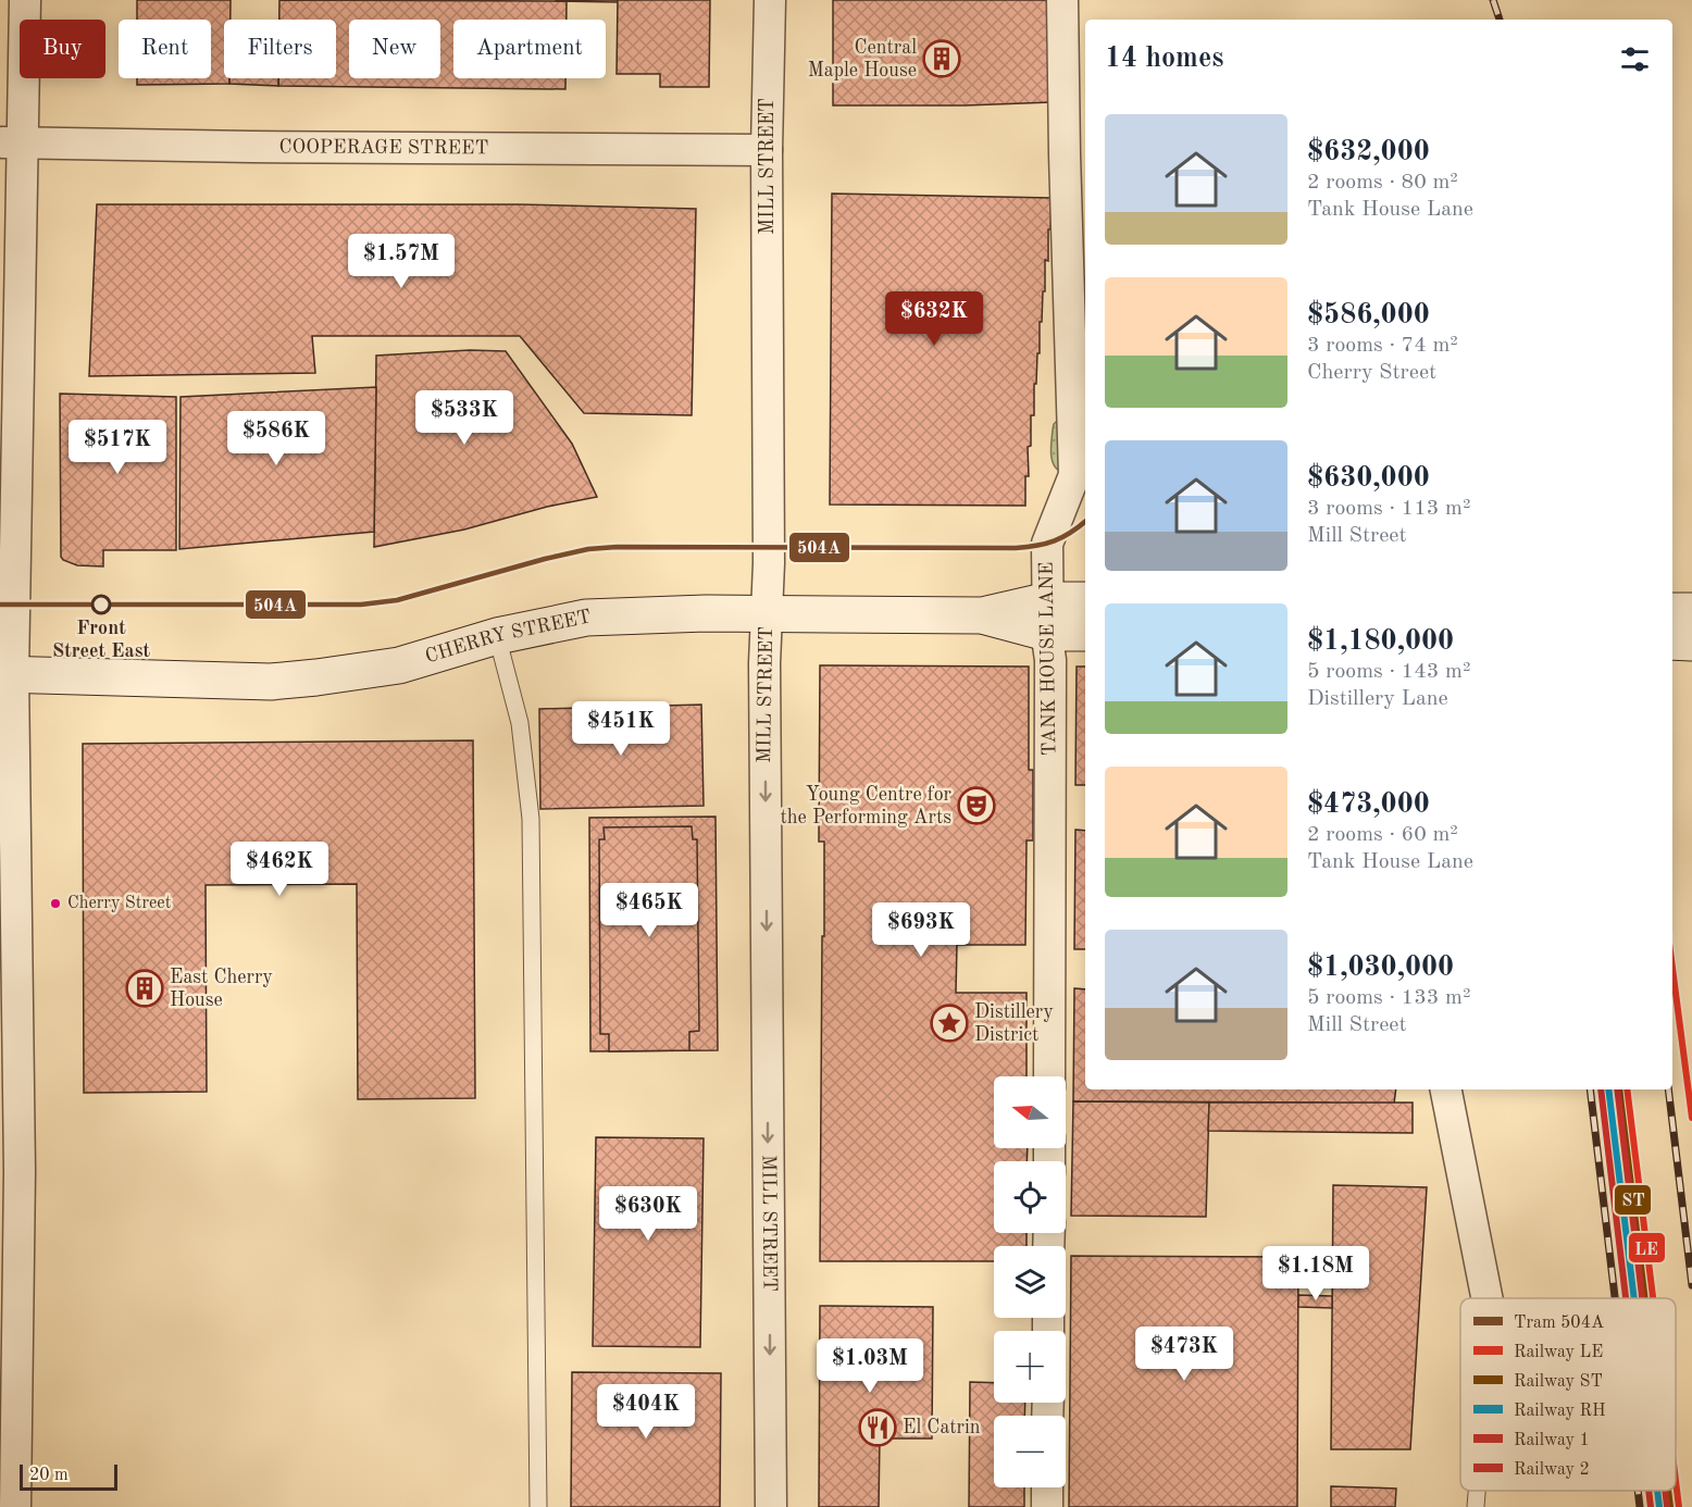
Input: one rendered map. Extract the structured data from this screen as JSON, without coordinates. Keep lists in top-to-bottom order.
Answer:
{
  "streets": {
    "street": [
      "COOPERAGE STREET",
      "MILL STREET",
      "CHERRY STREET",
      "TANK HOUSE LANE"
    ]
  },
  "crossings": [
    ["COOPERAGE STREET", "MILL STREET"],
    ["MILL STREET", "CHERRY STREET"],
    ["CHERRY STREET", "TANK HOUSE LANE"]
  ],
  "one_way": ["MILL STREET"],
  "places": {
    "building": ["Central Maple House", "East Cherry House"],
    "other": ["Front Street East", "Cherry Street"],
    "theatre": ["Young Centre for the Performing Arts"],
    "place": ["Distillery District"],
    "restaurant": ["El Catrin"]
  },
  "lines": [
    "tram line 504A",
    "rail line LE",
    "rail line ST",
    "rail line RH",
    "rail line 1",
    "rail line 2"
  ],
  "legend": [
    "Tram 504A",
    "Railway LE",
    "Railway ST",
    "Railway RH",
    "Railway 1",
    "Railway 2"
  ],
  "scale_bar": "20 m",
  "north": "left",
  "page": {
    "chip": [
      "Buy",
      "Rent",
      "Filters",
      "New",
      "Apartment"
    ],
    "heading": "14 homes",
    "list": [
      {
        "name": "$632,000",
        "note": "2 rooms · 80 m² · Tank House Lane"
      },
      {
        "name": "$586,000",
        "note": "3 rooms · 74 m² · Cherry Street"
      },
      {
        "name": "$630,000",
        "note": "3 rooms · 113 m² · Mill Street"
      },
      {
        "name": "$1,180,000",
        "note": "5 rooms · 143 m² · Distillery Lane"
      },
      {
        "name": "$473,000",
        "note": "2 rooms · 60 m² · Tank House Lane"
      },
      {
        "name": "$1,030,000",
        "note": "5 rooms · 133 m² · Mill Street"
      }
    ],
    "price": [
      "$1.57M",
      "$632K",
      "$533K",
      "$586K",
      "$517K",
      "$451K",
      "$462K",
      "$465K",
      "$693K",
      "$630K",
      "$1.18M",
      "$473K",
      "$1.03M",
      "$404K"
    ],
    "map_buttons": ["+", "−"],
    "scale": "20 m"
  }
}
